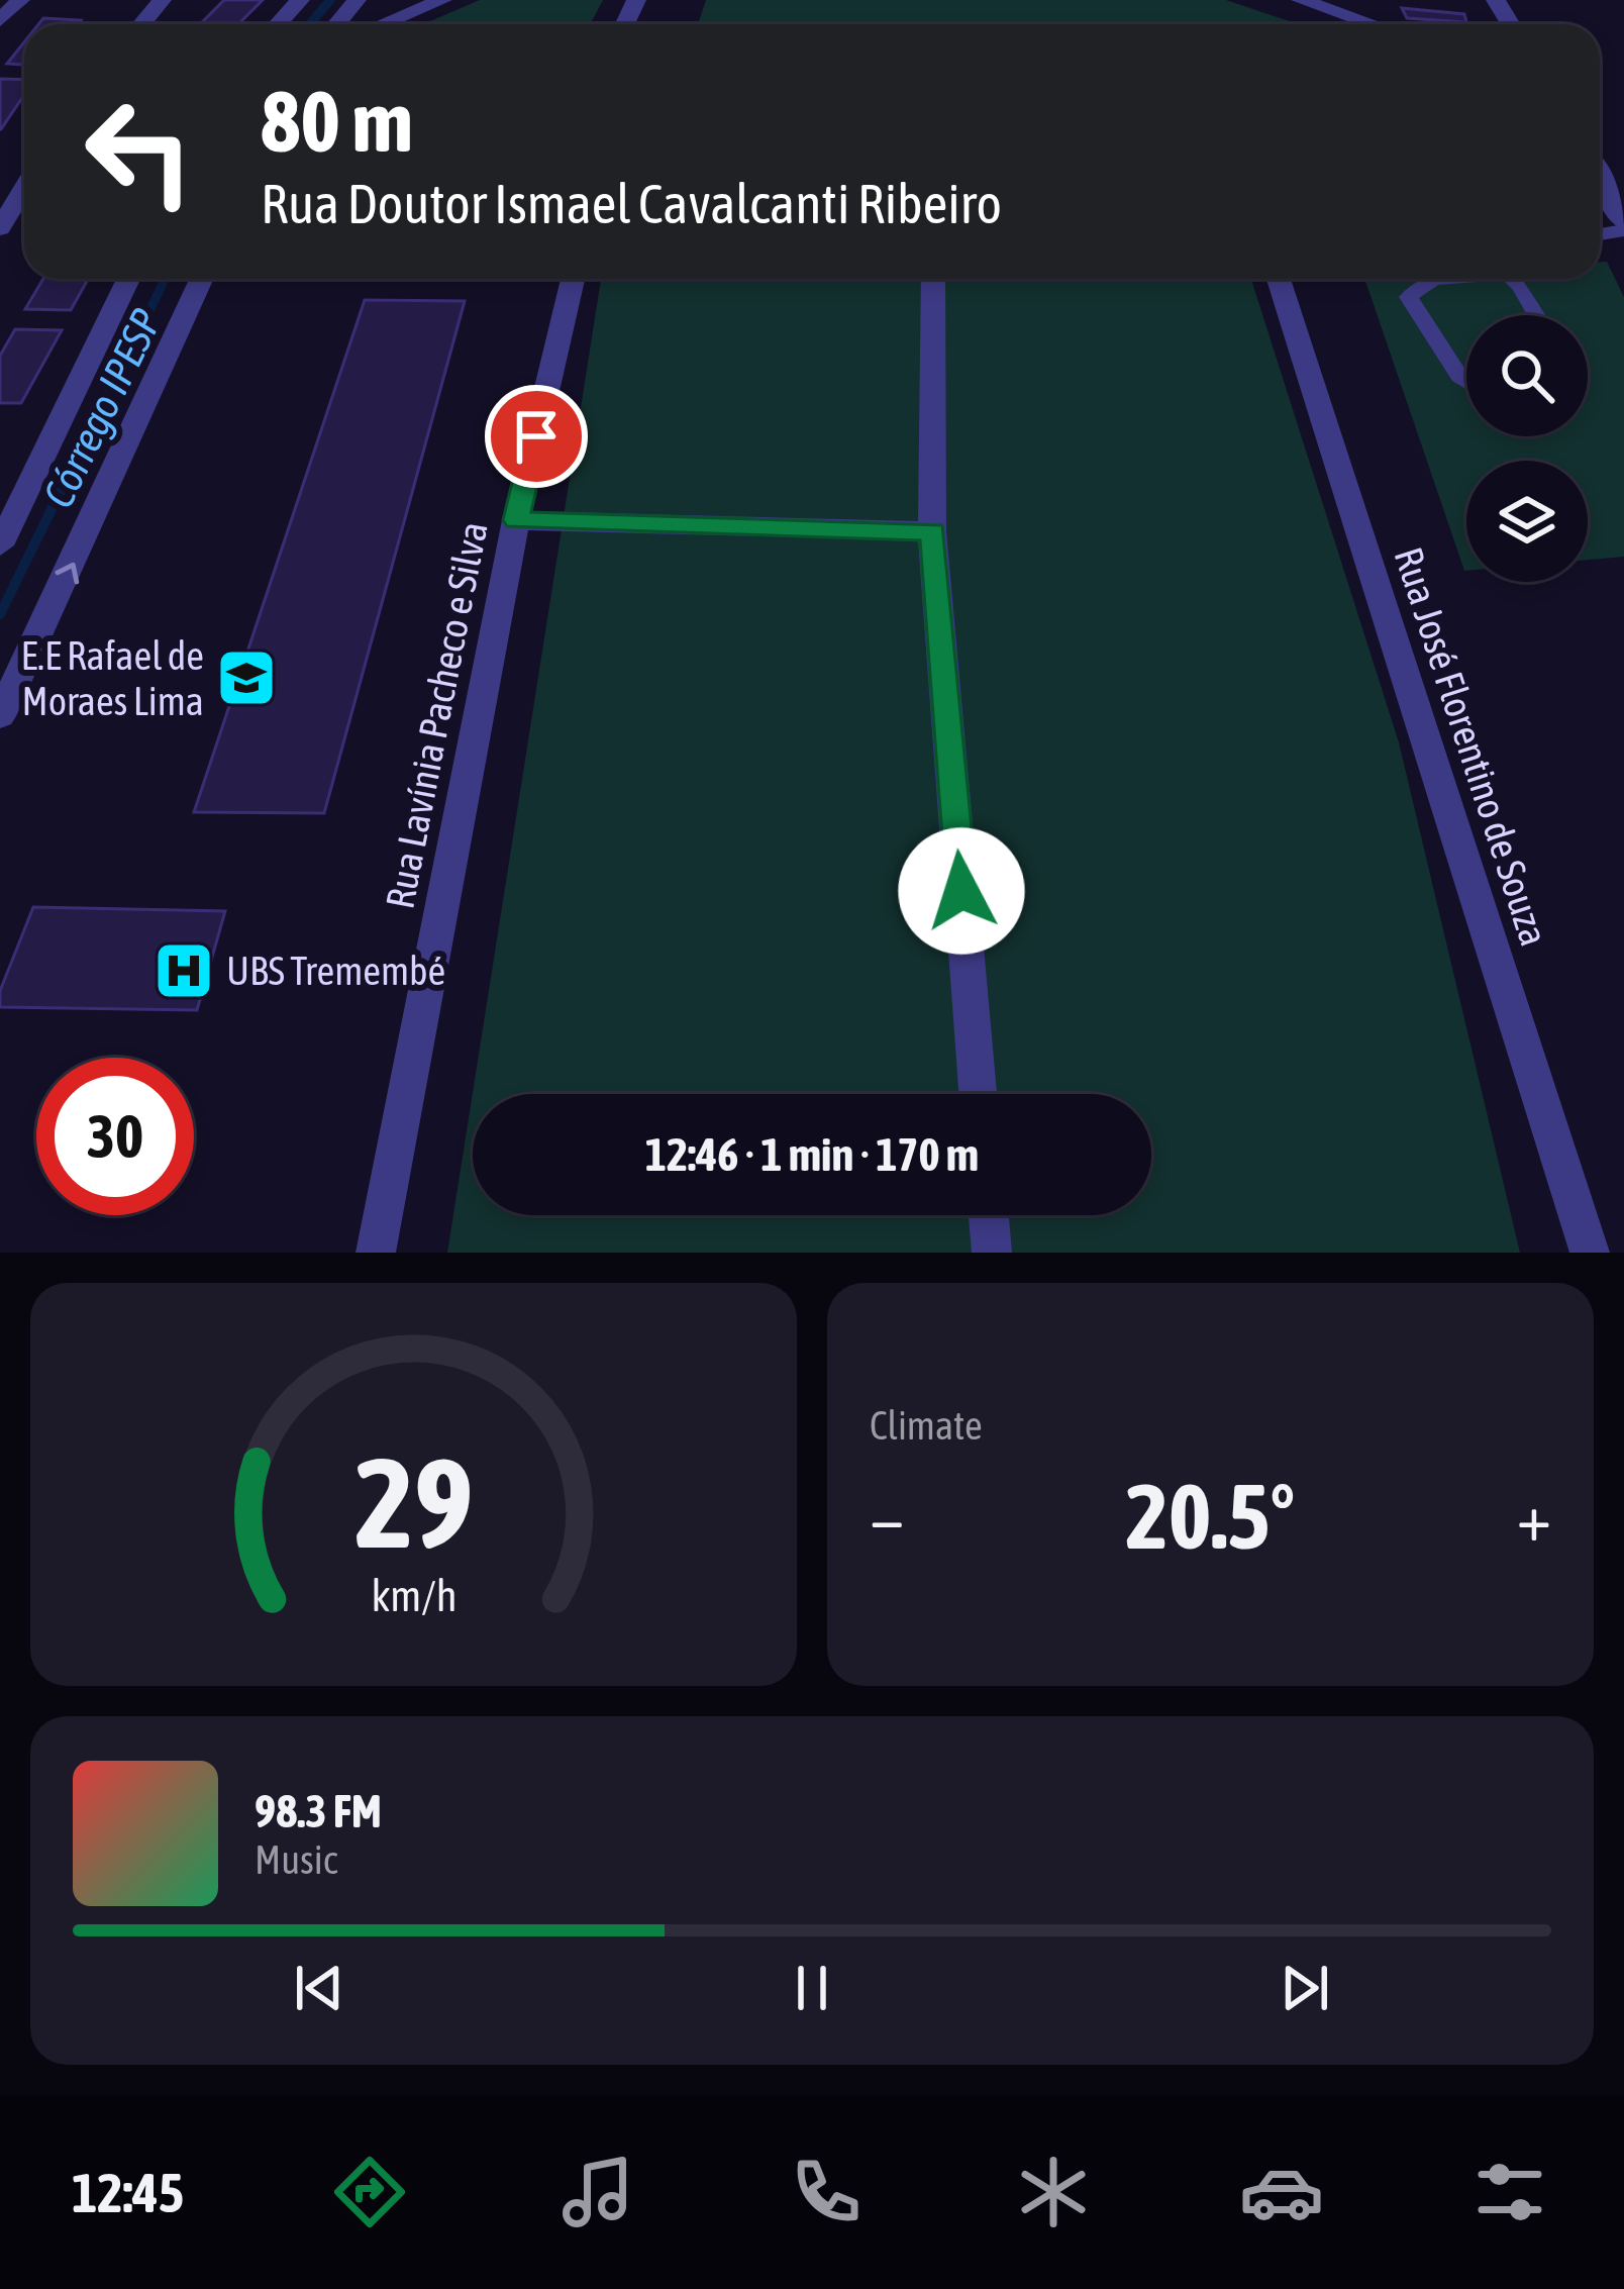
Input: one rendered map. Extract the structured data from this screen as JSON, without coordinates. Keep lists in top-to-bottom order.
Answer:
{
  "streets": {
    "street": ["Rua Lavínia Pacheco e Silva", "Rua José Florentino de Souza"]
  },
  "water": ["Córrego IPESP"],
  "places": {
    "school or university": ["E.E Rafael de Moraes Lima"],
    "hospital": ["UBS Tremembé"]
  },
  "page": {
    "turn": ["80 m", "Rua Doutor Ismael Cavalcanti Ribeiro"],
    "limit": "30",
    "trip": "12:46 · 1 min · 170 m",
    "tile": "Climate",
    "heat": ["−", "20.5°", "+"],
    "song": ["98.3 FM", "Music"],
    "tabs": "12:45",
    "gauge": ["29", "km/h"]
  }
}
